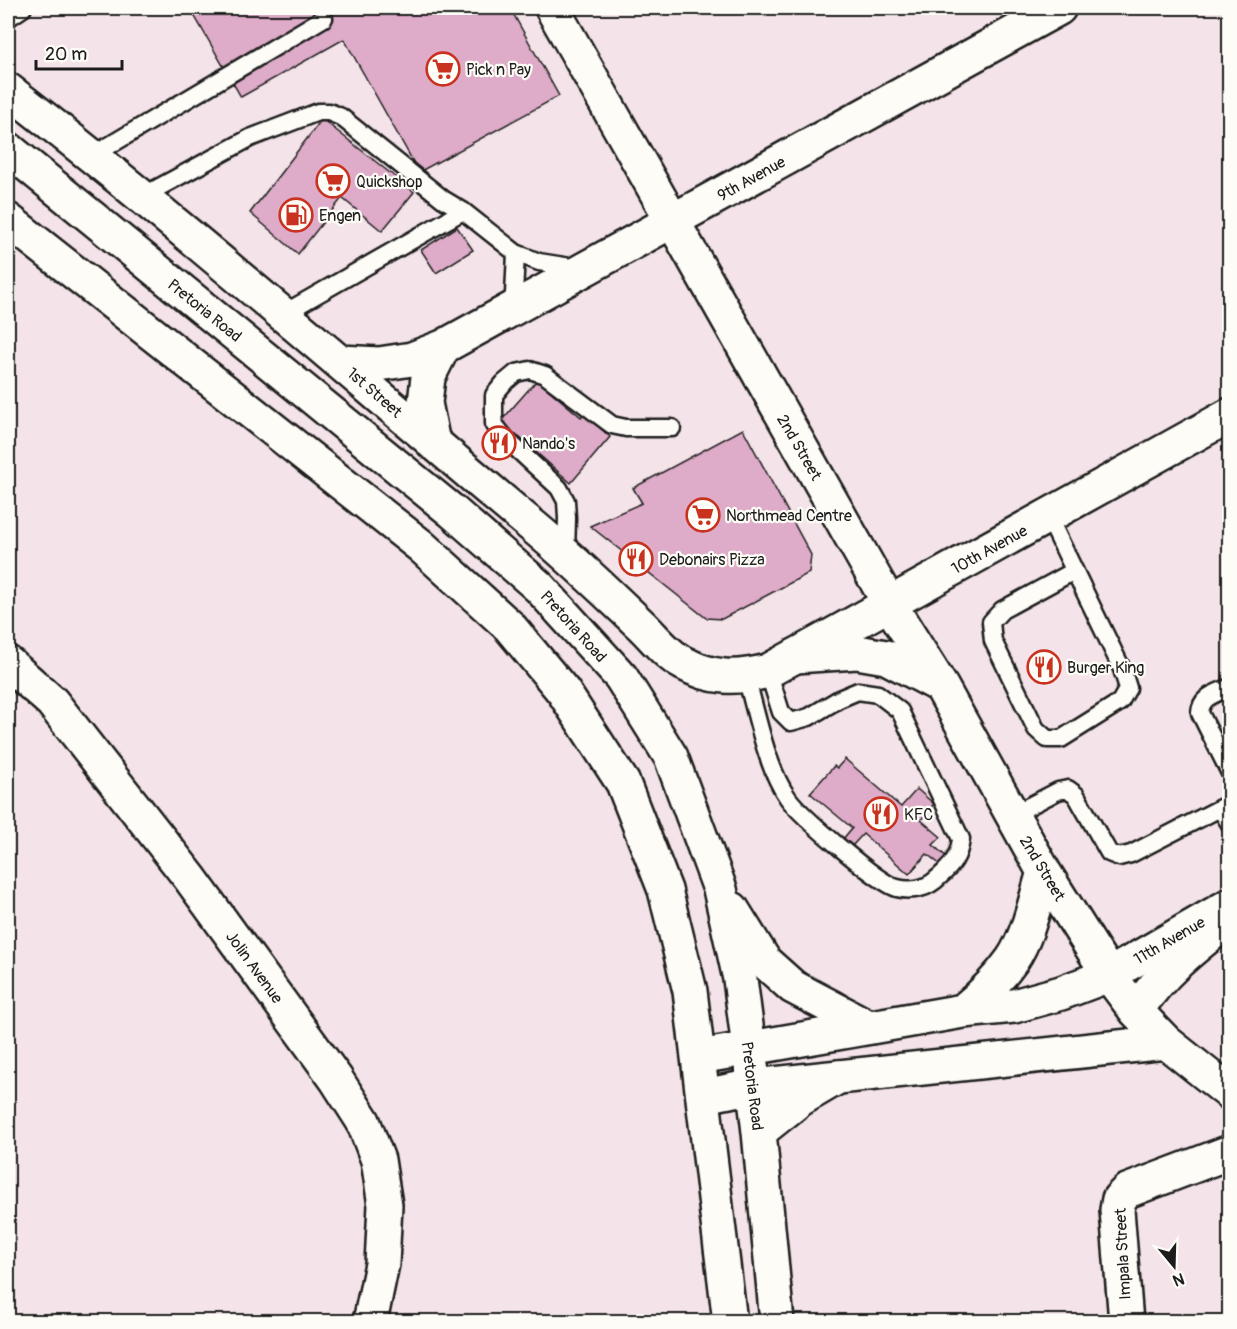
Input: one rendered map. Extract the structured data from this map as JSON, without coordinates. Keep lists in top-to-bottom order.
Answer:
{
  "streets": {
    "street": [
      "9th Avenue",
      "Pretoria Road",
      "1st Street",
      "2nd Street",
      "10th Avenue",
      "11th Avenue",
      "Jolin Avenue",
      "Impala Street"
    ]
  },
  "crossings": [
    ["9th Avenue", "1st Street"],
    ["9th Avenue", "2nd Street"],
    ["Pretoria Road", "11th Avenue"],
    ["1st Street", "2nd Street"],
    ["1st Street", "10th Avenue"],
    ["2nd Street", "10th Avenue"],
    ["2nd Street", "11th Avenue"]
  ],
  "places": {
    "supermarket": ["Pick n Pay", "Quickshop", "Northmead Centre"],
    "fuel station": ["Engen"],
    "restaurant": [
      "Nando's",
      "Debonairs Pizza",
      "Burger King",
      "KFC"
    ]
  },
  "scale_bar": "20 m",
  "north": "bottom"
}
